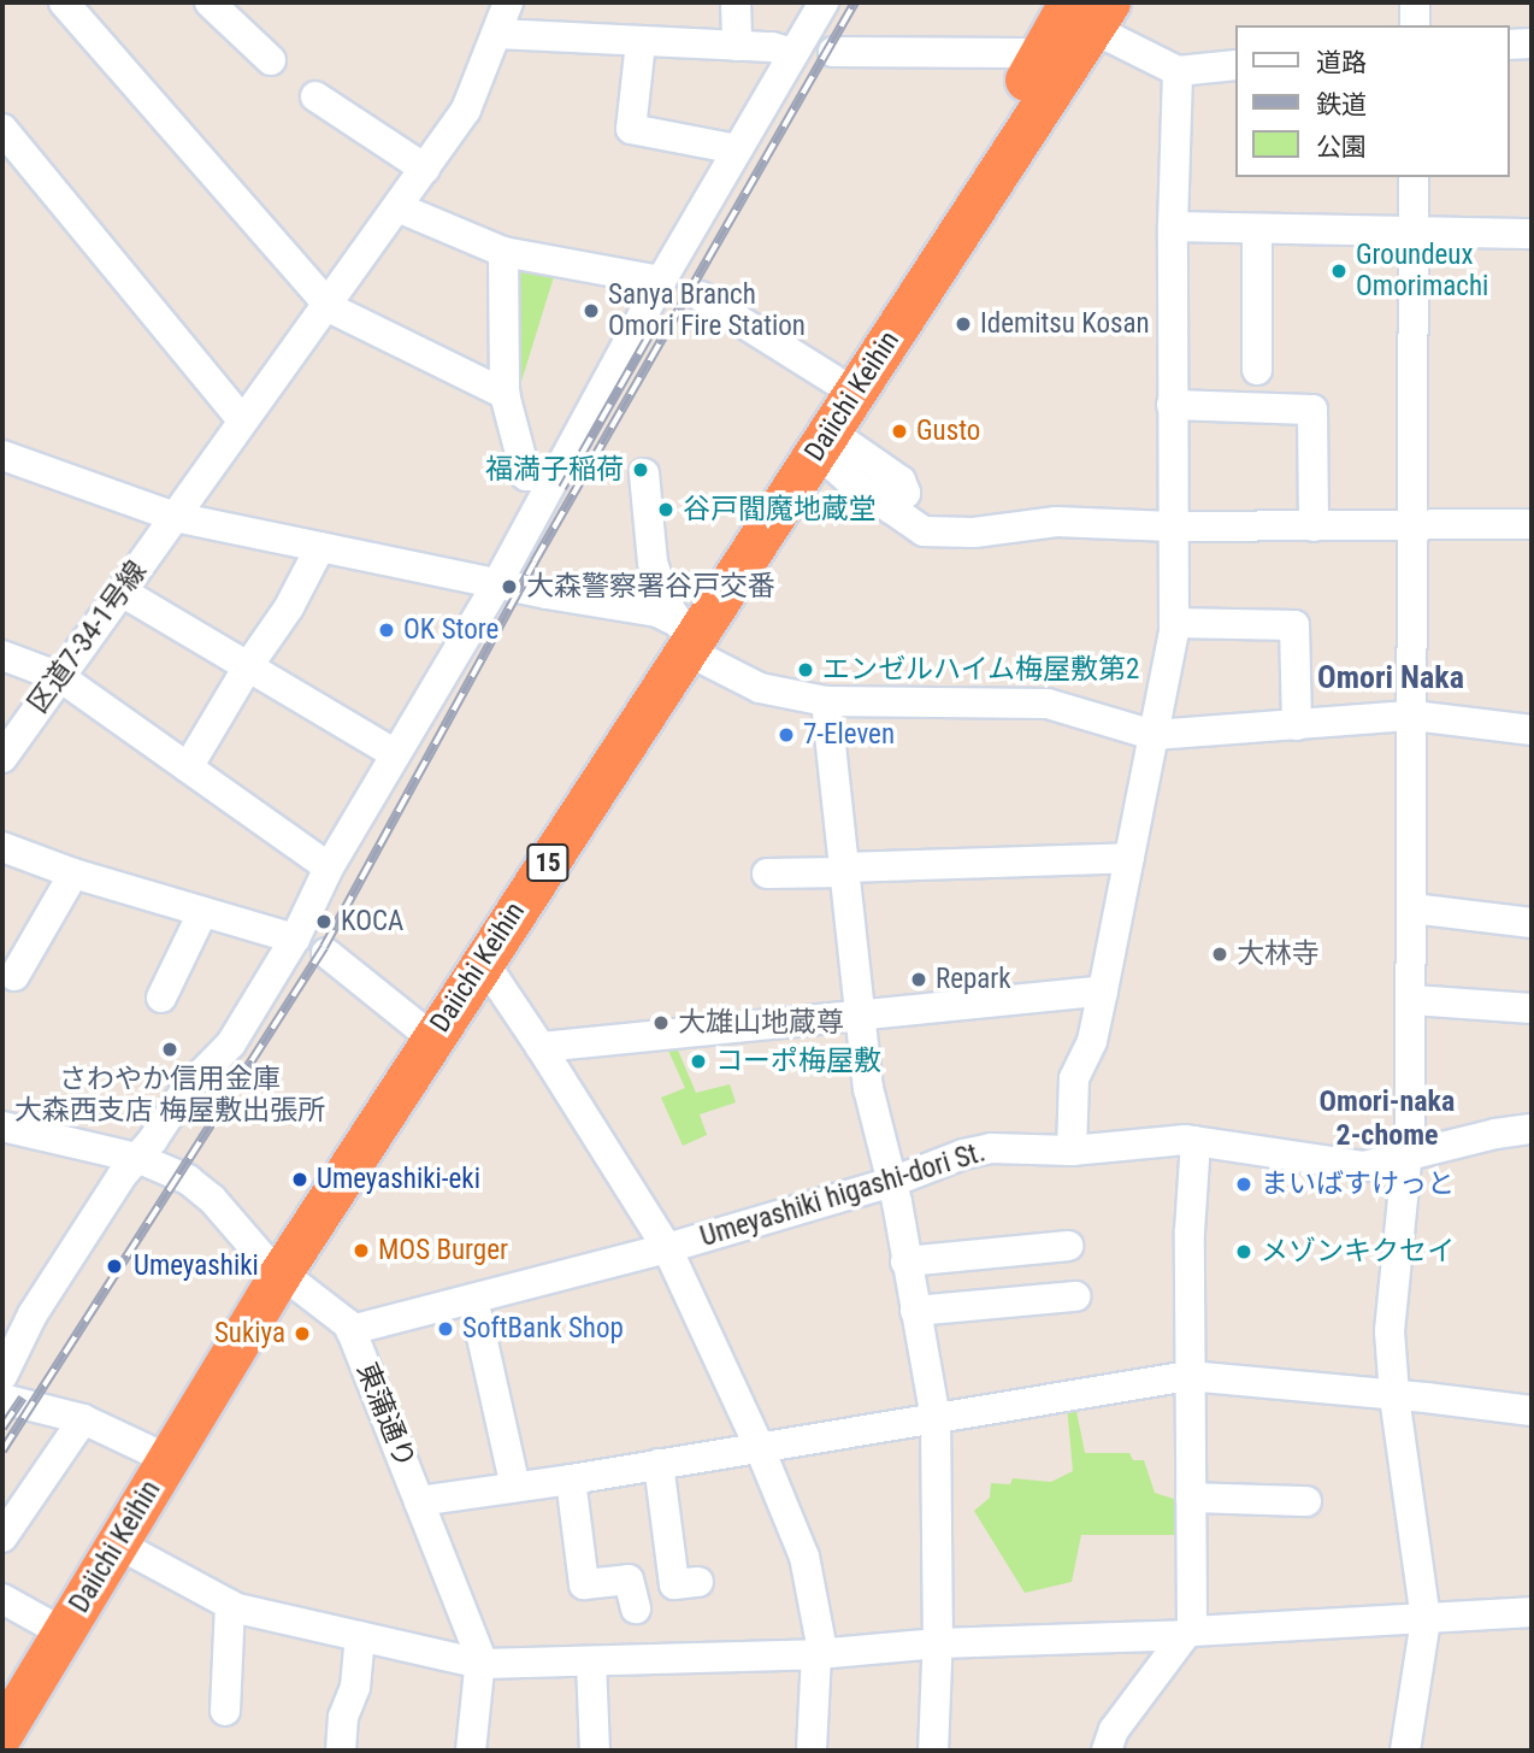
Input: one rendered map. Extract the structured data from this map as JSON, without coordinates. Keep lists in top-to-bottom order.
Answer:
{
  "streets": {
    "highway": ["Daiichi Keihin", "15"],
    "street": ["区道7-34-1号線", "Umeyashiki higashi-dori St.", "東蒲通り"]
  },
  "crossings": [
    ["Umeyashiki higashi-dori St.", "東蒲通り"]
  ],
  "districts": ["Omori Naka", "Omori-naka 2-chome"],
  "places": [
    "Groundeux Omorimachi",
    "Sanya Branch Omori Fire Station",
    "Idemitsu Kosan",
    "Gusto",
    "福満子稲荷",
    "谷戸閻魔地蔵堂",
    "大森警察署谷戸交番",
    "OK Store",
    "エンゼルハイム梅屋敷第2",
    "7-Eleven",
    "KOCA",
    "大林寺",
    "Repark",
    "大雄山地蔵尊",
    "さわやか信用金庫 大森西支店 梅屋敷出張所",
    "コーポ梅屋敷",
    "Umeyashiki-eki",
    "まいばすけっと",
    "MOS Burger",
    "メゾンキクセイ",
    "Umeyashiki",
    "SoftBank Shop",
    "Sukiya"
  ],
  "legend": ["道路", "鉄道", "公園"]
}
